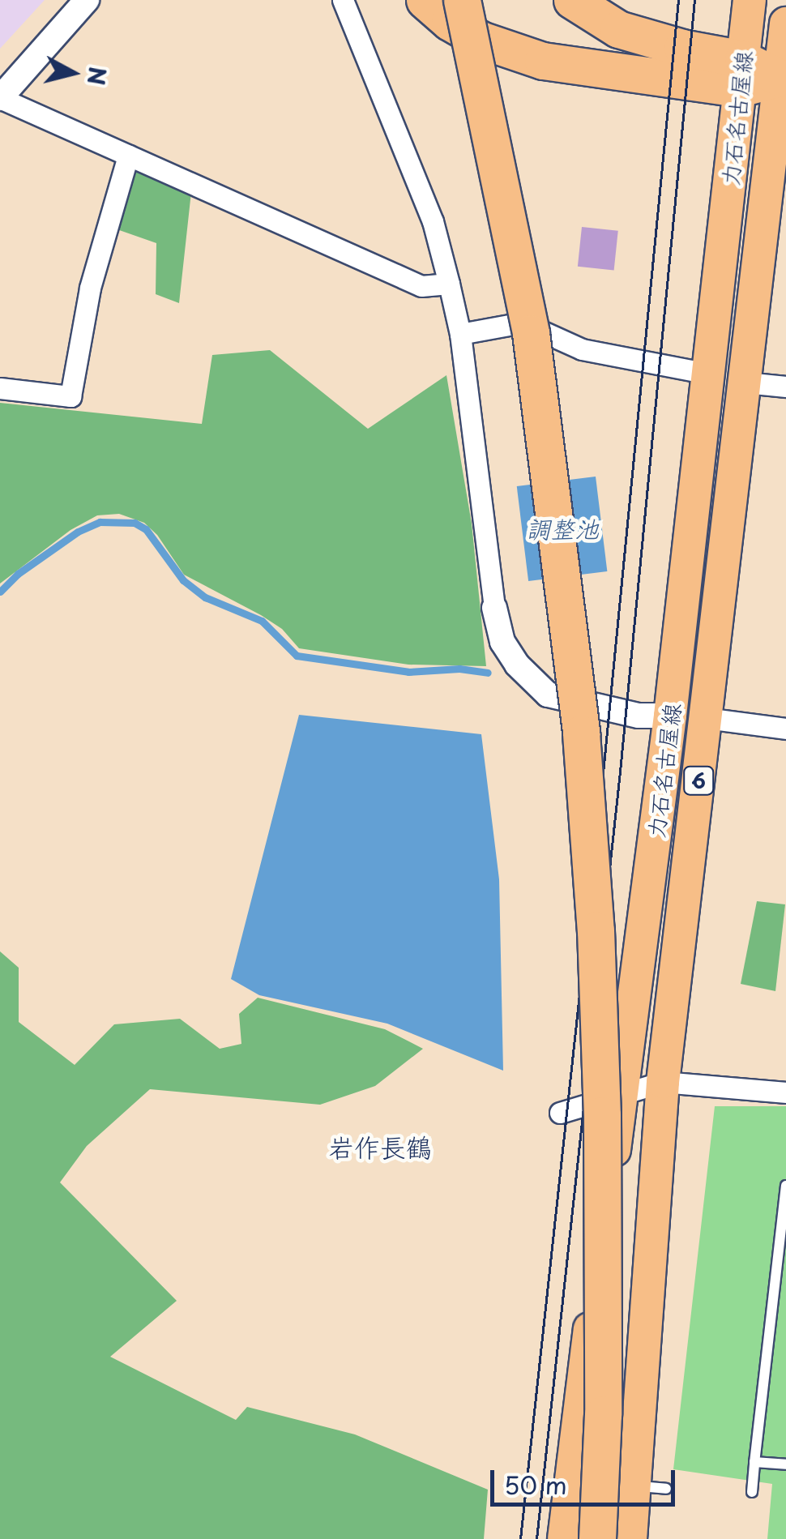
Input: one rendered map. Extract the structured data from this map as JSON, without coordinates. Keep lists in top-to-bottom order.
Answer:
{
  "streets": {
    "main road": ["力石名古屋線", "6"]
  },
  "districts": ["岩作長鶴"],
  "water": ["調整池"],
  "scale_bar": "50 m",
  "north": "right"
}
